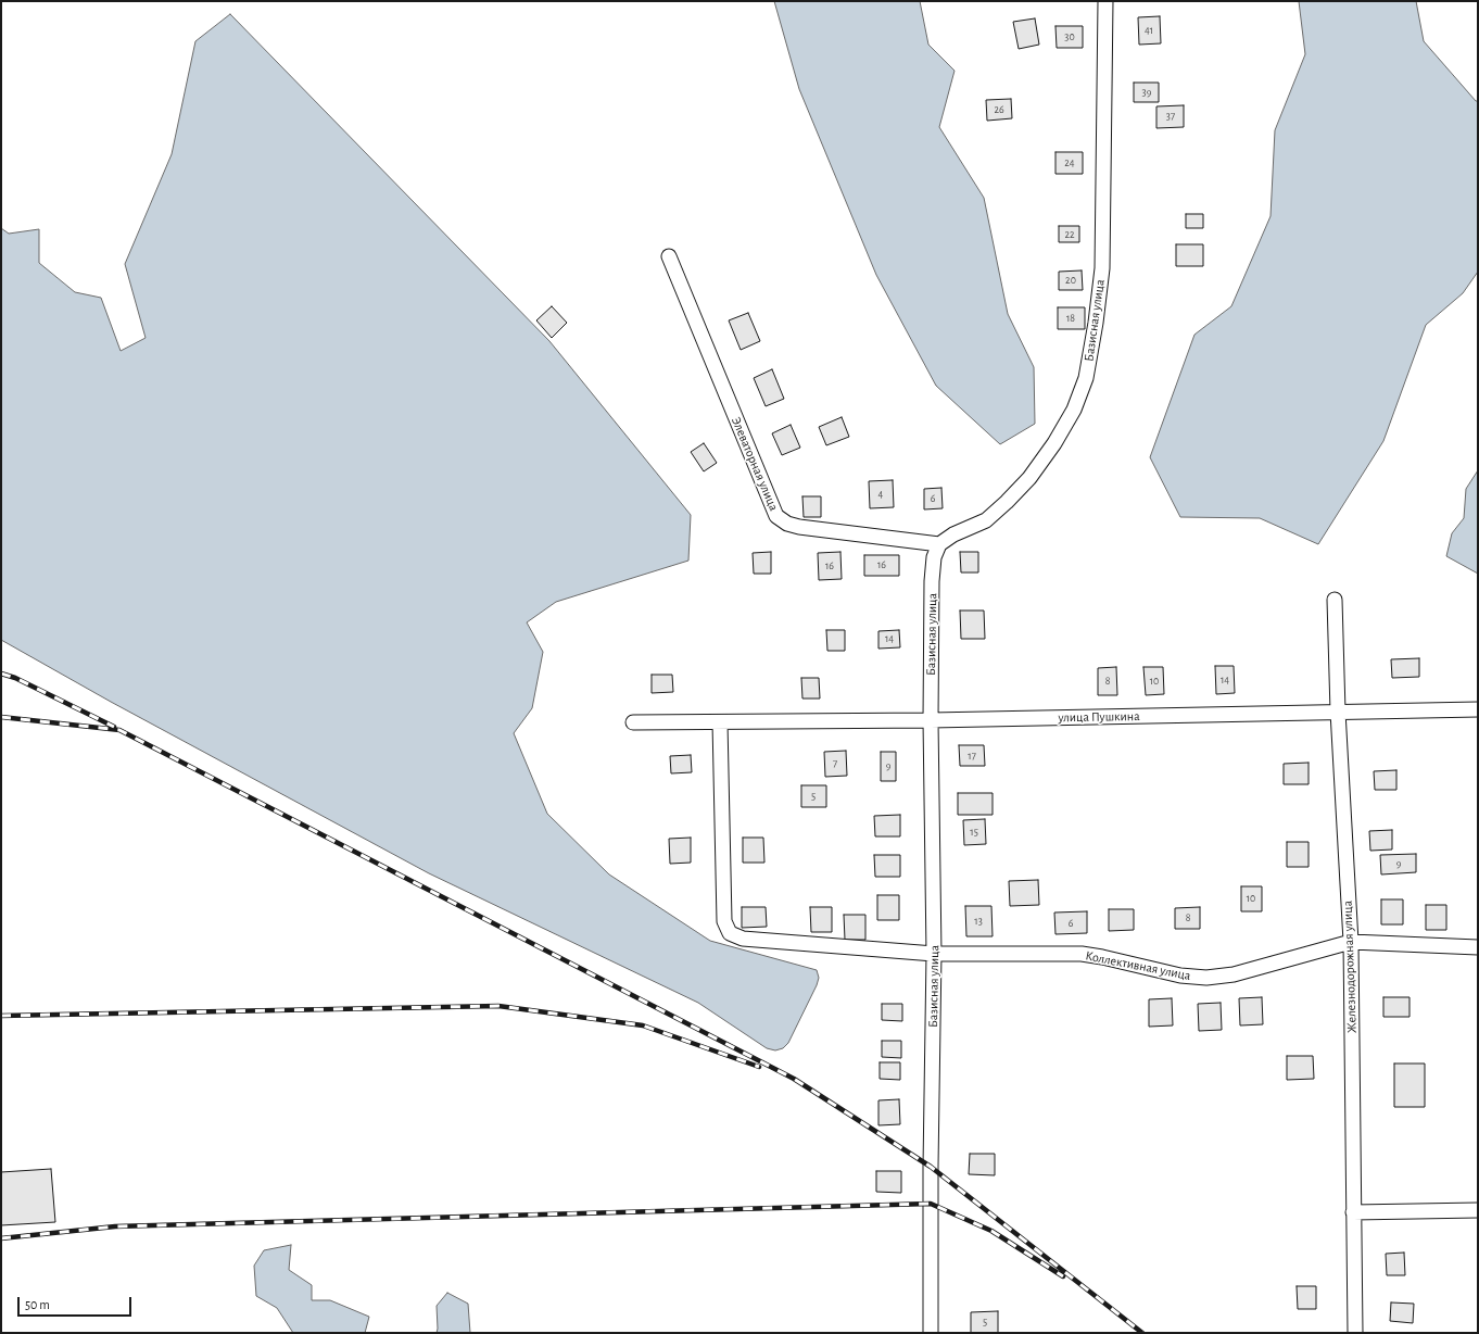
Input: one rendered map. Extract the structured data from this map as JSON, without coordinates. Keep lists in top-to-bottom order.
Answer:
{
  "streets": {
    "street": [
      "Базисная улица",
      "Элеваторная улица",
      "улица Пушкина",
      "Коллективная улица",
      "Железнодорожная улица"
    ]
  },
  "crossings": [
    ["Базисная улица", "Элеваторная улица"],
    ["Базисная улица", "улица Пушкина"],
    ["Базисная улица", "Коллективная улица"],
    ["улица Пушкина", "Коллективная улица"],
    ["улица Пушкина", "Железнодорожная улица"],
    ["Коллективная улица", "Железнодорожная улица"]
  ],
  "house_numbers": [
    "41",
    "30",
    "39",
    "26",
    "37",
    "24",
    "22",
    "20",
    "18",
    "4",
    "6",
    "16",
    "16",
    "14",
    "14",
    "8",
    "10",
    "17",
    "7",
    "9",
    "5",
    "15",
    "9",
    "10",
    "8",
    "13",
    "6",
    "5"
  ],
  "scale_bar": "50 m"
}
